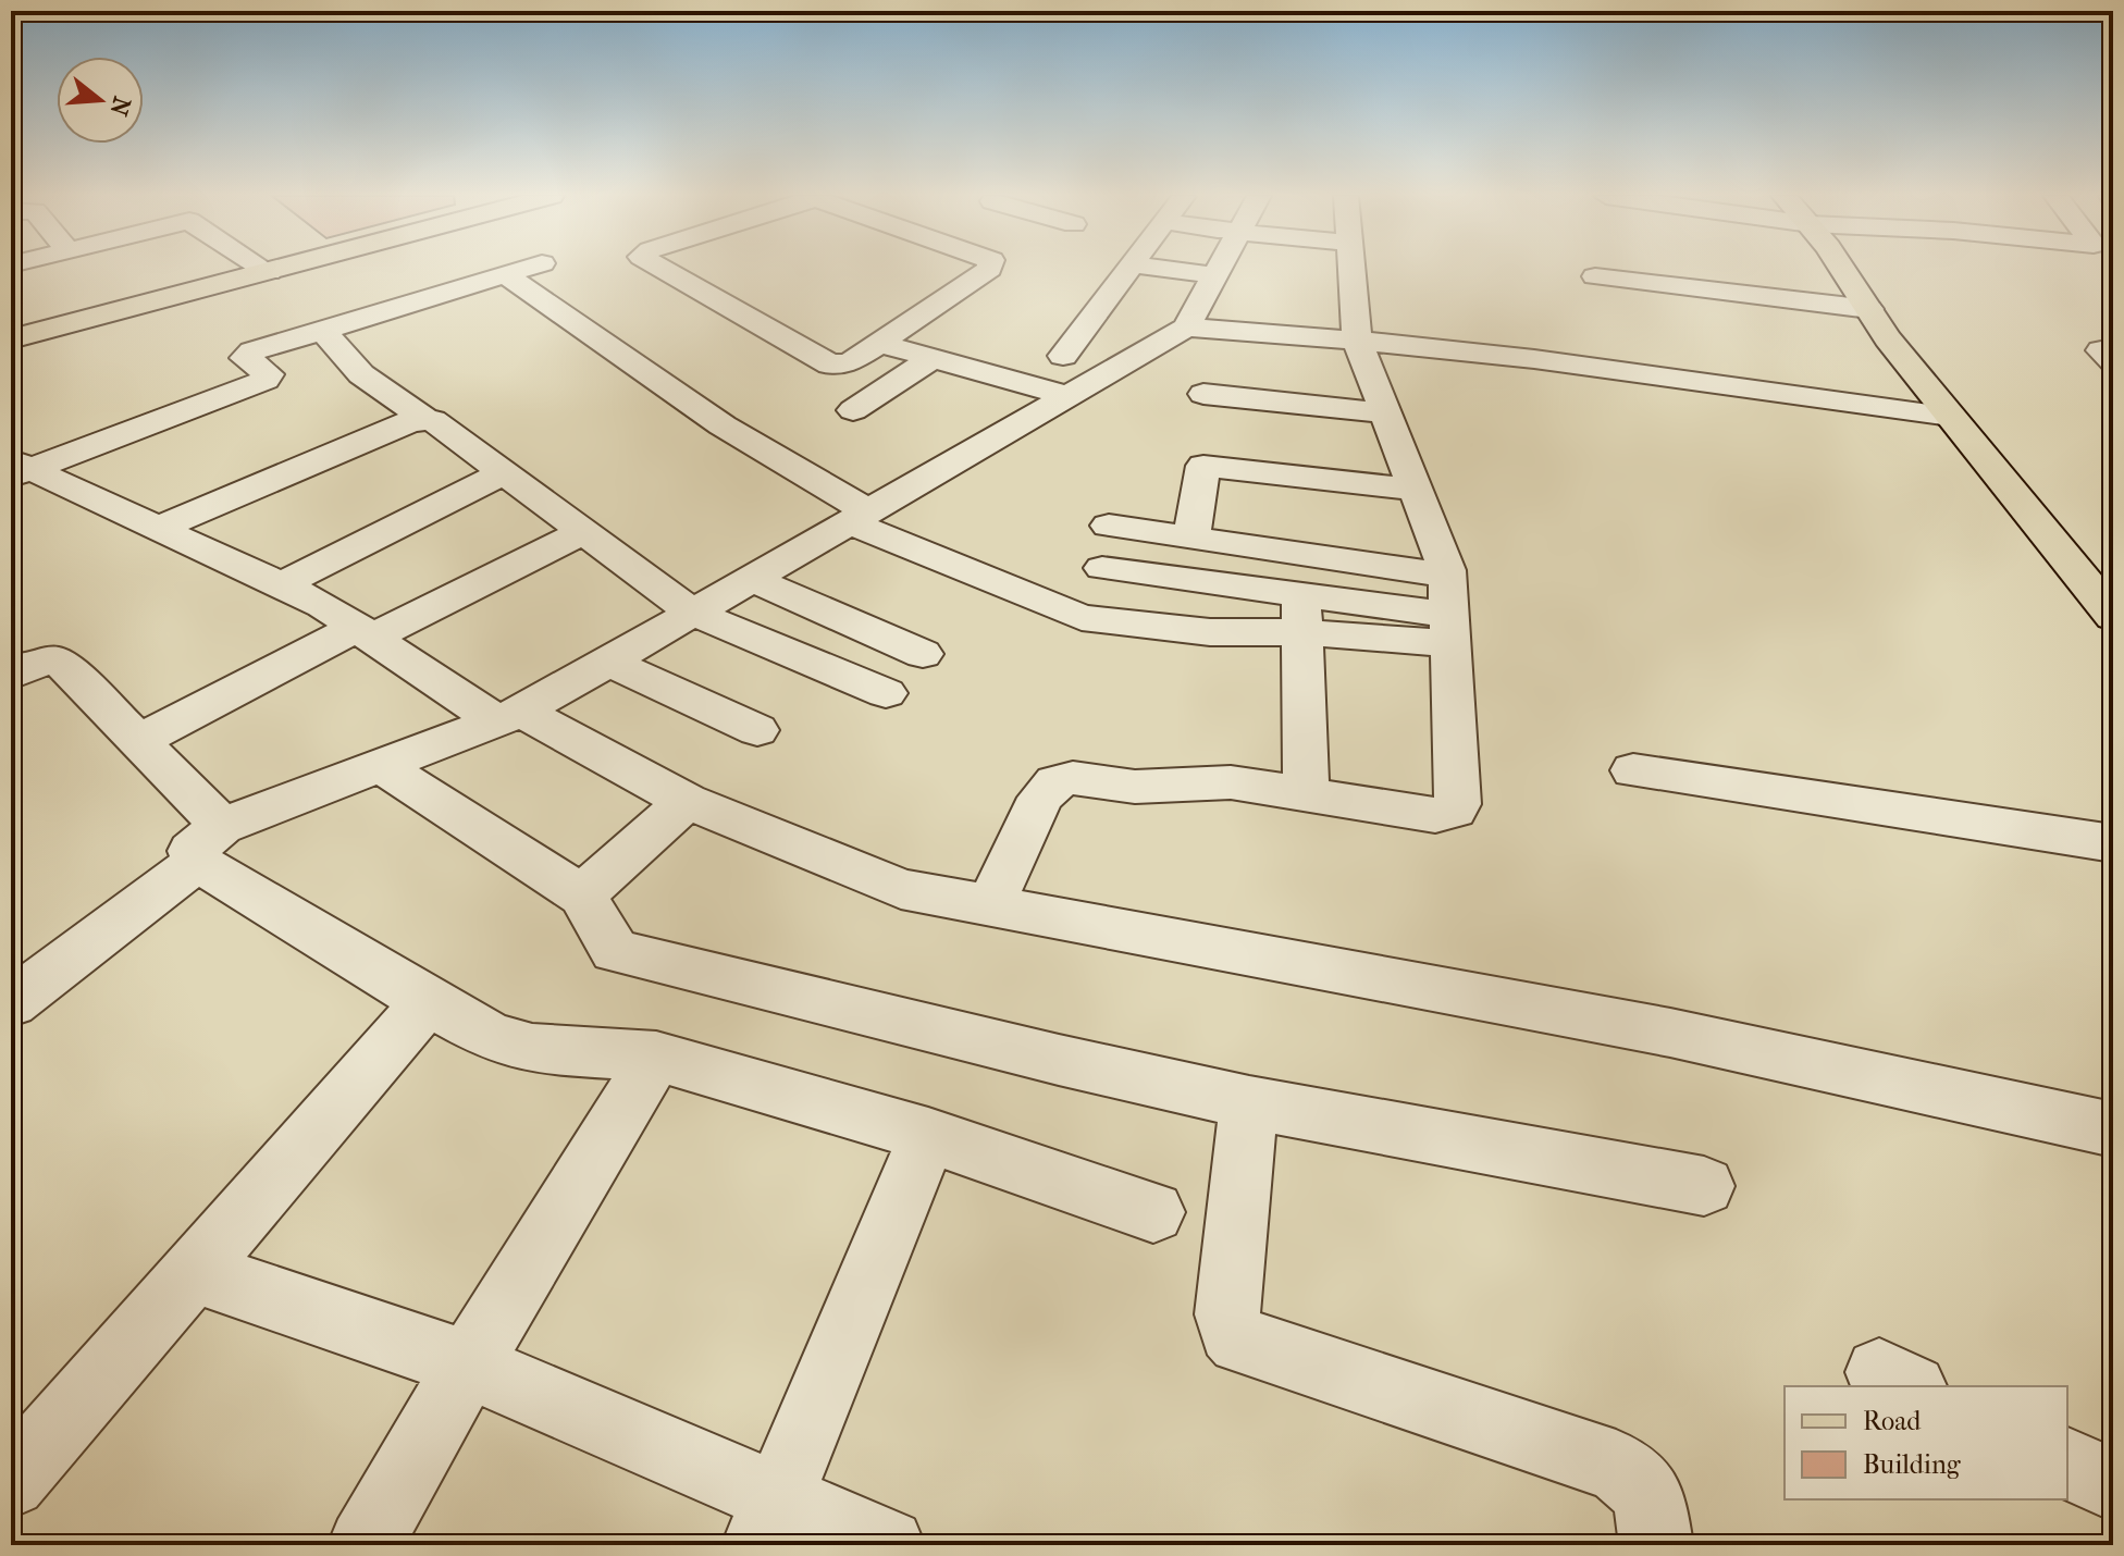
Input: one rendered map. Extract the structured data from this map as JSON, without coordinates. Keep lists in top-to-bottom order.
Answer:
{
  "legend": ["Road", "Building"],
  "north": "right"
}
